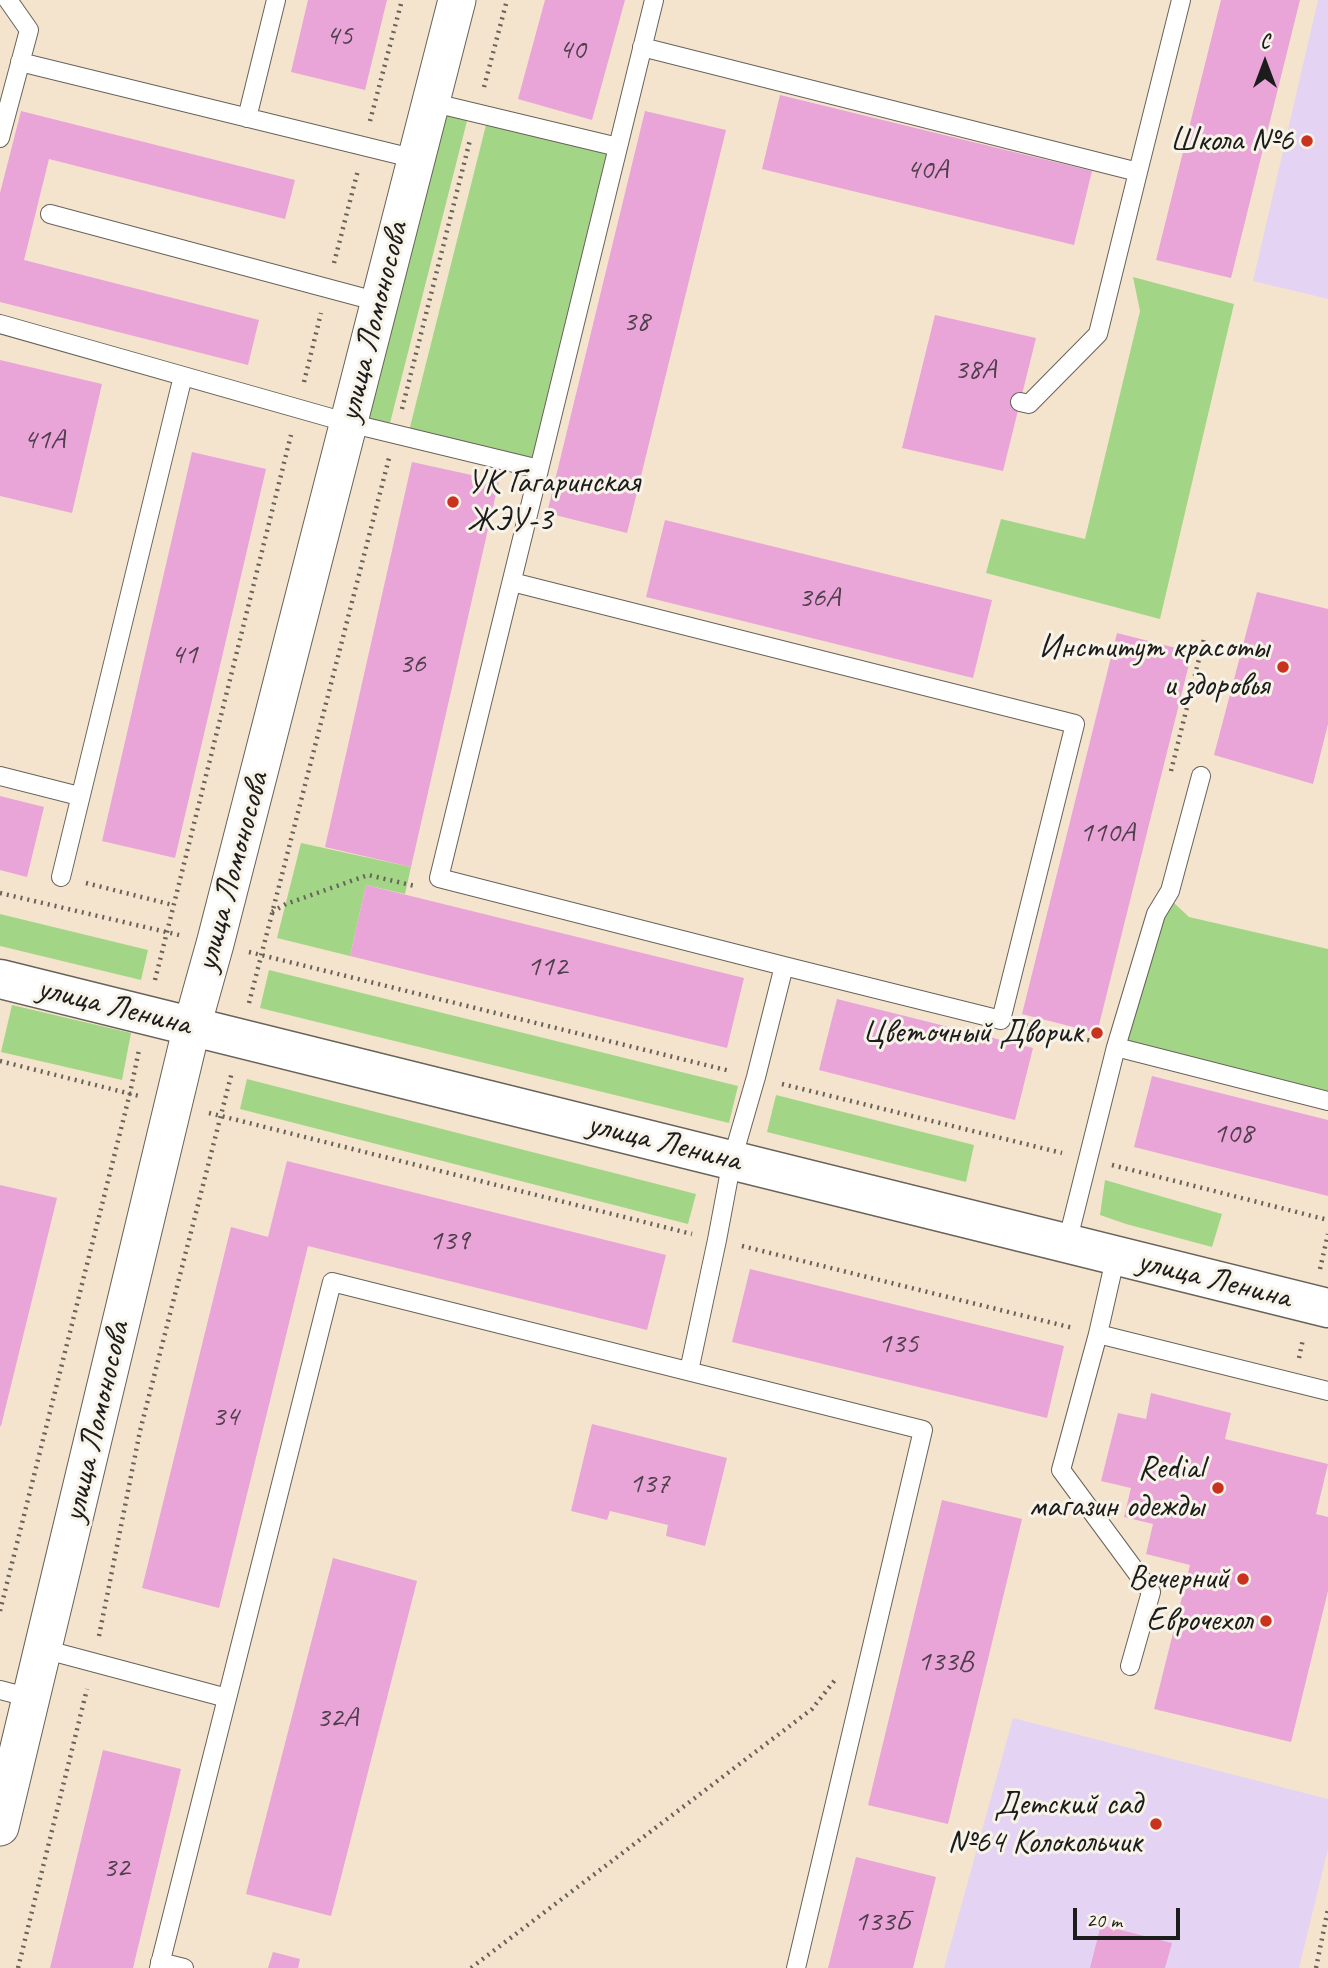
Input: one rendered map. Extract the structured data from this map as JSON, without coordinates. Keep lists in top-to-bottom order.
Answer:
{
  "streets": {
    "street": ["улица Ломоносова", "улица Ленина"]
  },
  "crossings": [
    ["улица Ломоносова", "улица Ленина"]
  ],
  "places": [
    "Школа №6",
    "УК Гагаринская ЖЭУ-3",
    "Институт красоты и здоровья",
    "Цветочный Дворик",
    "Redial магазин одежды",
    "Вечерний",
    "Еврочехол",
    "Детский сад №64 Колокольчик"
  ],
  "house_numbers": [
    "45",
    "40",
    "40А",
    "38",
    "38А",
    "41А",
    "36А",
    "41",
    "36",
    "110А",
    "112",
    "108",
    "139",
    "135",
    "34",
    "137",
    "133В",
    "32А",
    "32",
    "133Б"
  ],
  "scale_bar": "20 m",
  "north": "top"
}
